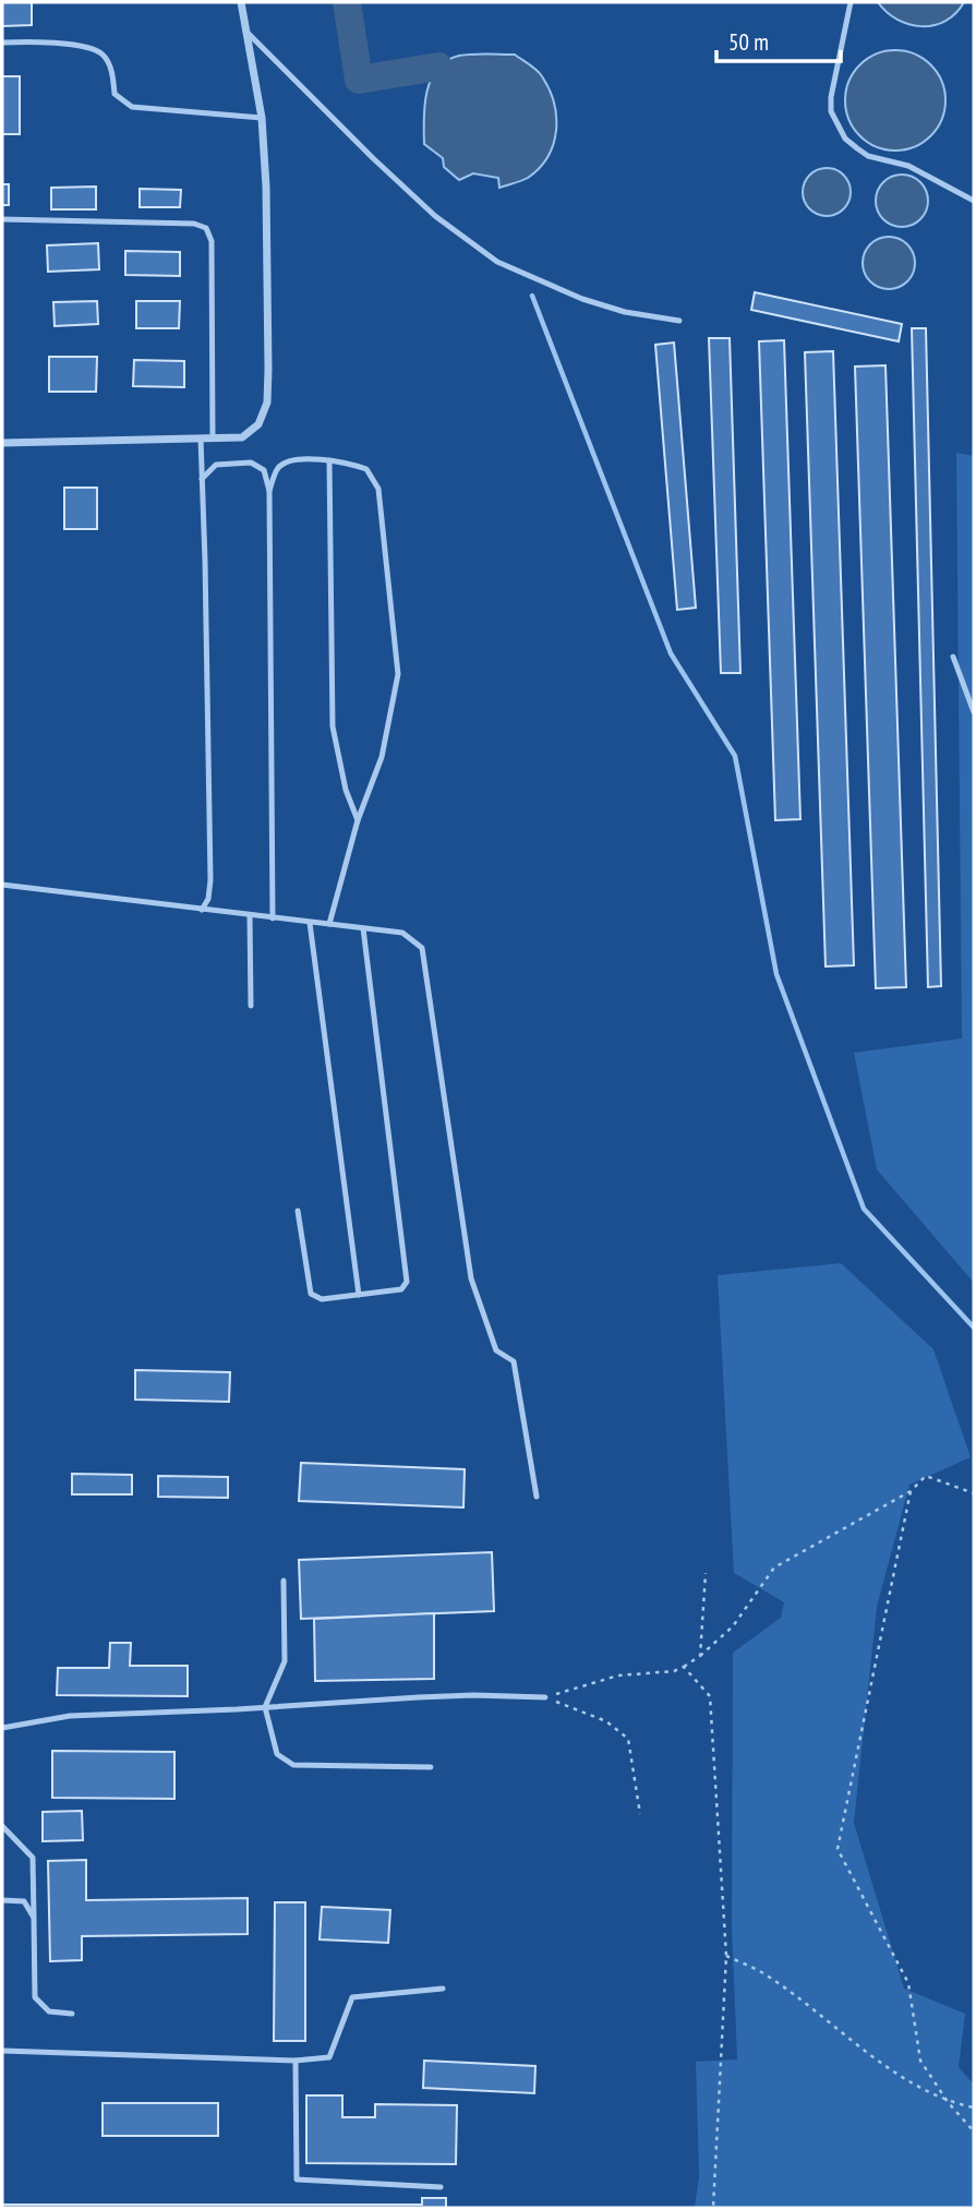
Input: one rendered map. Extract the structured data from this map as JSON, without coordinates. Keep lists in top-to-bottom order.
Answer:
{
  "scale_bar": "50 m"
}
